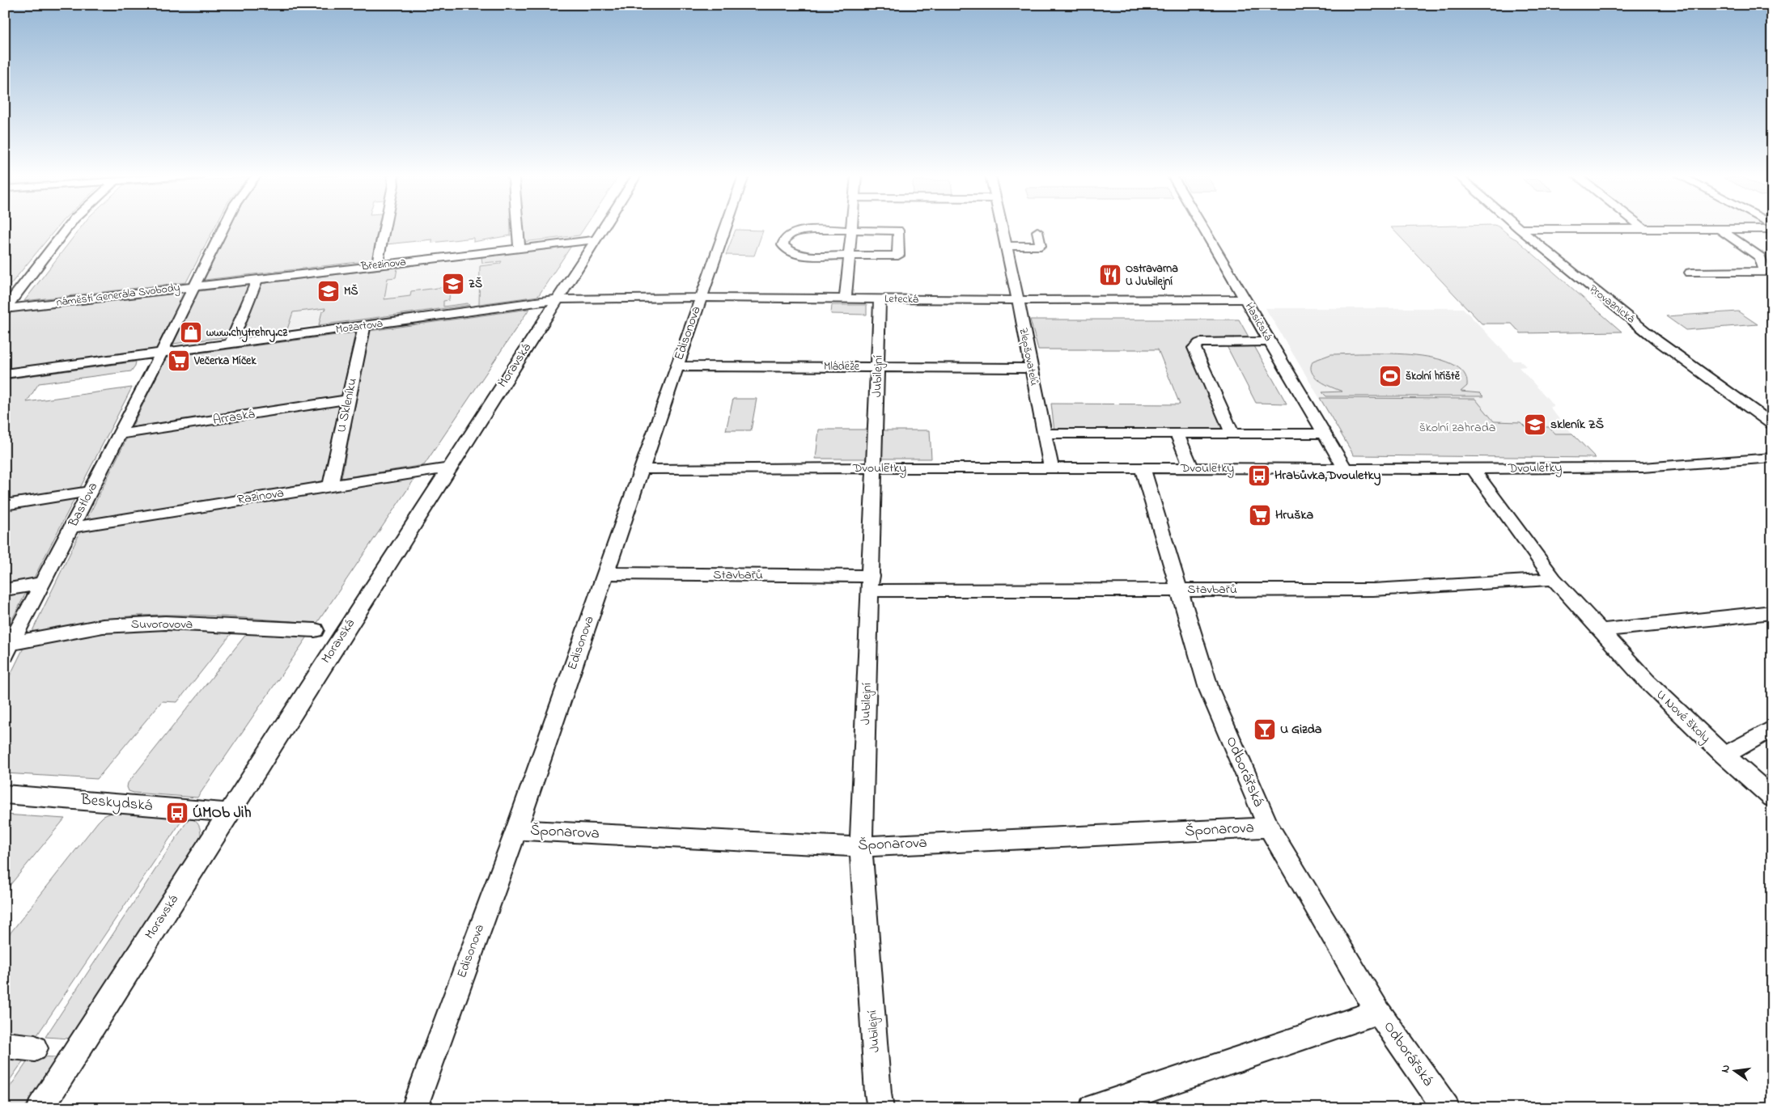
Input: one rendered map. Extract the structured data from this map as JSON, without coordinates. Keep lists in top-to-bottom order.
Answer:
{
  "streets": {
    "street": [
      "Březinova",
      "náměstí Generála Svobody",
      "Letecká",
      "Provaznická",
      "Hasičská",
      "Mozartova",
      "Edisonova",
      "Zlepšovatelů",
      "Moravská",
      "Mládeže",
      "Jubilejní",
      "U Skleníku",
      "Arraská",
      "Dvouletky",
      "Razinova",
      "Bastlova",
      "Stavbařů",
      "Suvorovova",
      "U Nové školy",
      "Odborářská",
      "Beskydská",
      "Šponarova"
    ]
  },
  "crossings": [
    ["Březinova", "náměstí Generála Svobody"],
    ["Březinova", "Moravská"],
    ["náměstí Generála Svobody", "Mozartova"],
    ["náměstí Generála Svobody", "Bastlova"],
    ["Letecká", "Hasičská"],
    ["Letecká", "Mozartova"],
    ["Letecká", "Edisonova"],
    ["Letecká", "Zlepšovatelů"],
    ["Letecká", "Moravská"],
    ["Letecká", "Jubilejní"],
    ["Hasičská", "Dvouletky"],
    ["Mozartova", "Moravská"],
    ["Mozartova", "U Skleníku"],
    ["Mozartova", "Bastlova"],
    ["Edisonova", "Mládeže"],
    ["Edisonova", "Dvouletky"],
    ["Edisonova", "Stavbařů"],
    ["Edisonova", "Šponarova"],
    ["Zlepšovatelů", "Mládeže"],
    ["Zlepšovatelů", "Dvouletky"],
    ["Moravská", "Razinova"],
    ["Moravská", "Beskydská"],
    ["Mládeže", "Jubilejní"],
    ["Jubilejní", "Dvouletky"],
    ["Jubilejní", "Stavbařů"],
    ["Jubilejní", "Šponarova"],
    ["U Skleníku", "Arraská"],
    ["U Skleníku", "Razinova"],
    ["Arraská", "Bastlova"],
    ["Dvouletky", "U Nové školy"],
    ["Dvouletky", "Odborářská"],
    ["Razinova", "Bastlova"],
    ["Bastlova", "Suvorovova"],
    ["Stavbařů", "U Nové školy"],
    ["Stavbařů", "Odborářská"],
    ["Odborářská", "Šponarova"]
  ],
  "parks": ["školní zahrada"],
  "places": {
    "restaurant": ["Ostravarna U Jubilejní"],
    "school or university": ["ZŠ", "MŠ", "skleník ZŠ"],
    "shop": ["www.chytrehry.cz"],
    "supermarket": ["Večerka Míček", "Hruška"],
    "sports": ["školní hřiště"],
    "bus stop": ["Hrabůvka,Dvouletky", "ÚMOb Jih"],
    "bar": ["U Gizda"]
  },
  "north": "left"
}
